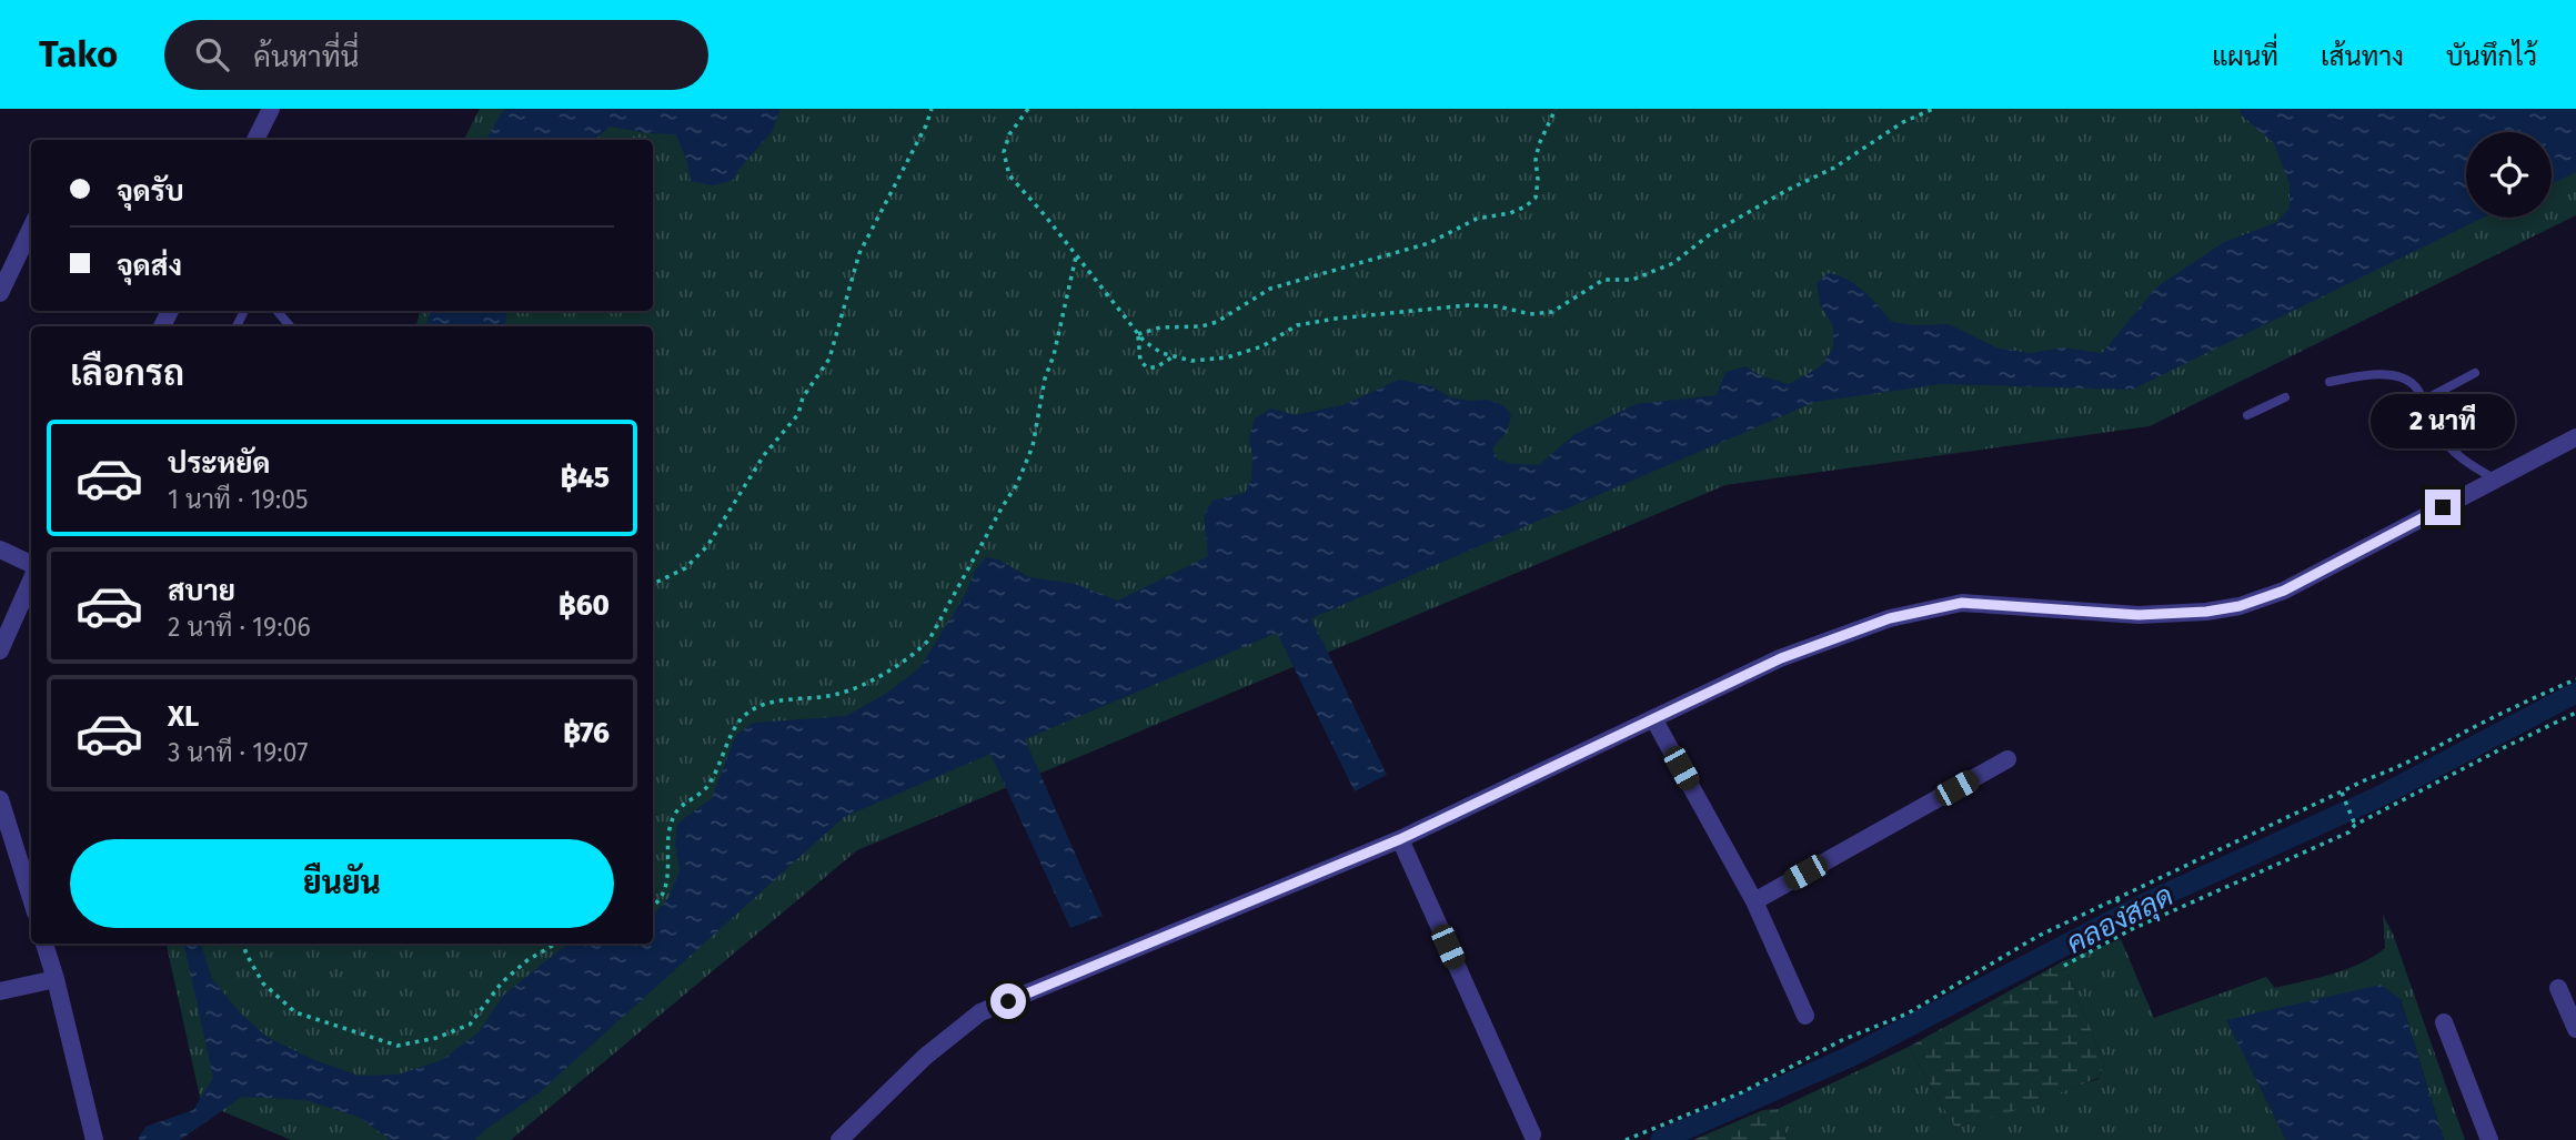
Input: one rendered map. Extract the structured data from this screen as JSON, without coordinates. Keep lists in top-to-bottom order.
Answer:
{
  "water": ["คลองสลุด"],
  "page": {
    "header": "Tako",
    "search": "ค้นหาที่นี่",
    "nav": ["แผนที่", "เส้นทาง", "บันทึกไว้"],
    "banner": ["จุดรับ", "จุดส่ง"],
    "heading": "เลือกรถ",
    "bubble": "2 นาที",
    "list": [
      {
        "name": "ประหยัด",
        "note": "1 นาที · 19:05",
        "value": "฿45"
      },
      {
        "name": "สบาย",
        "note": "2 นาที · 19:06",
        "value": "฿60"
      },
      {
        "name": "XL",
        "note": "3 นาที · 19:07",
        "value": "฿76"
      }
    ],
    "buttons": "ยืนยัน"
  }
}
